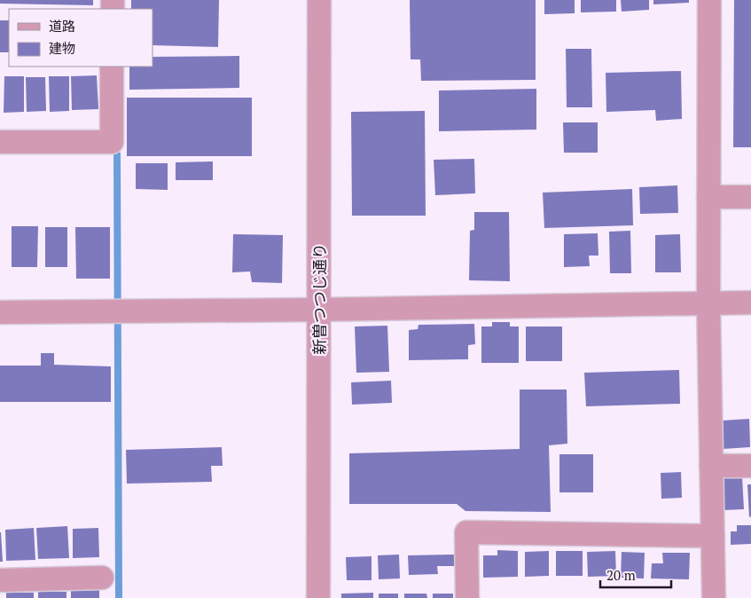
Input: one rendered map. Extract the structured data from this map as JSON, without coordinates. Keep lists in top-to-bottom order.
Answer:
{
  "streets": {
    "street": ["新曽つつじ通り"]
  },
  "legend": ["道路", "建物"],
  "scale_bar": "20 m"
}
